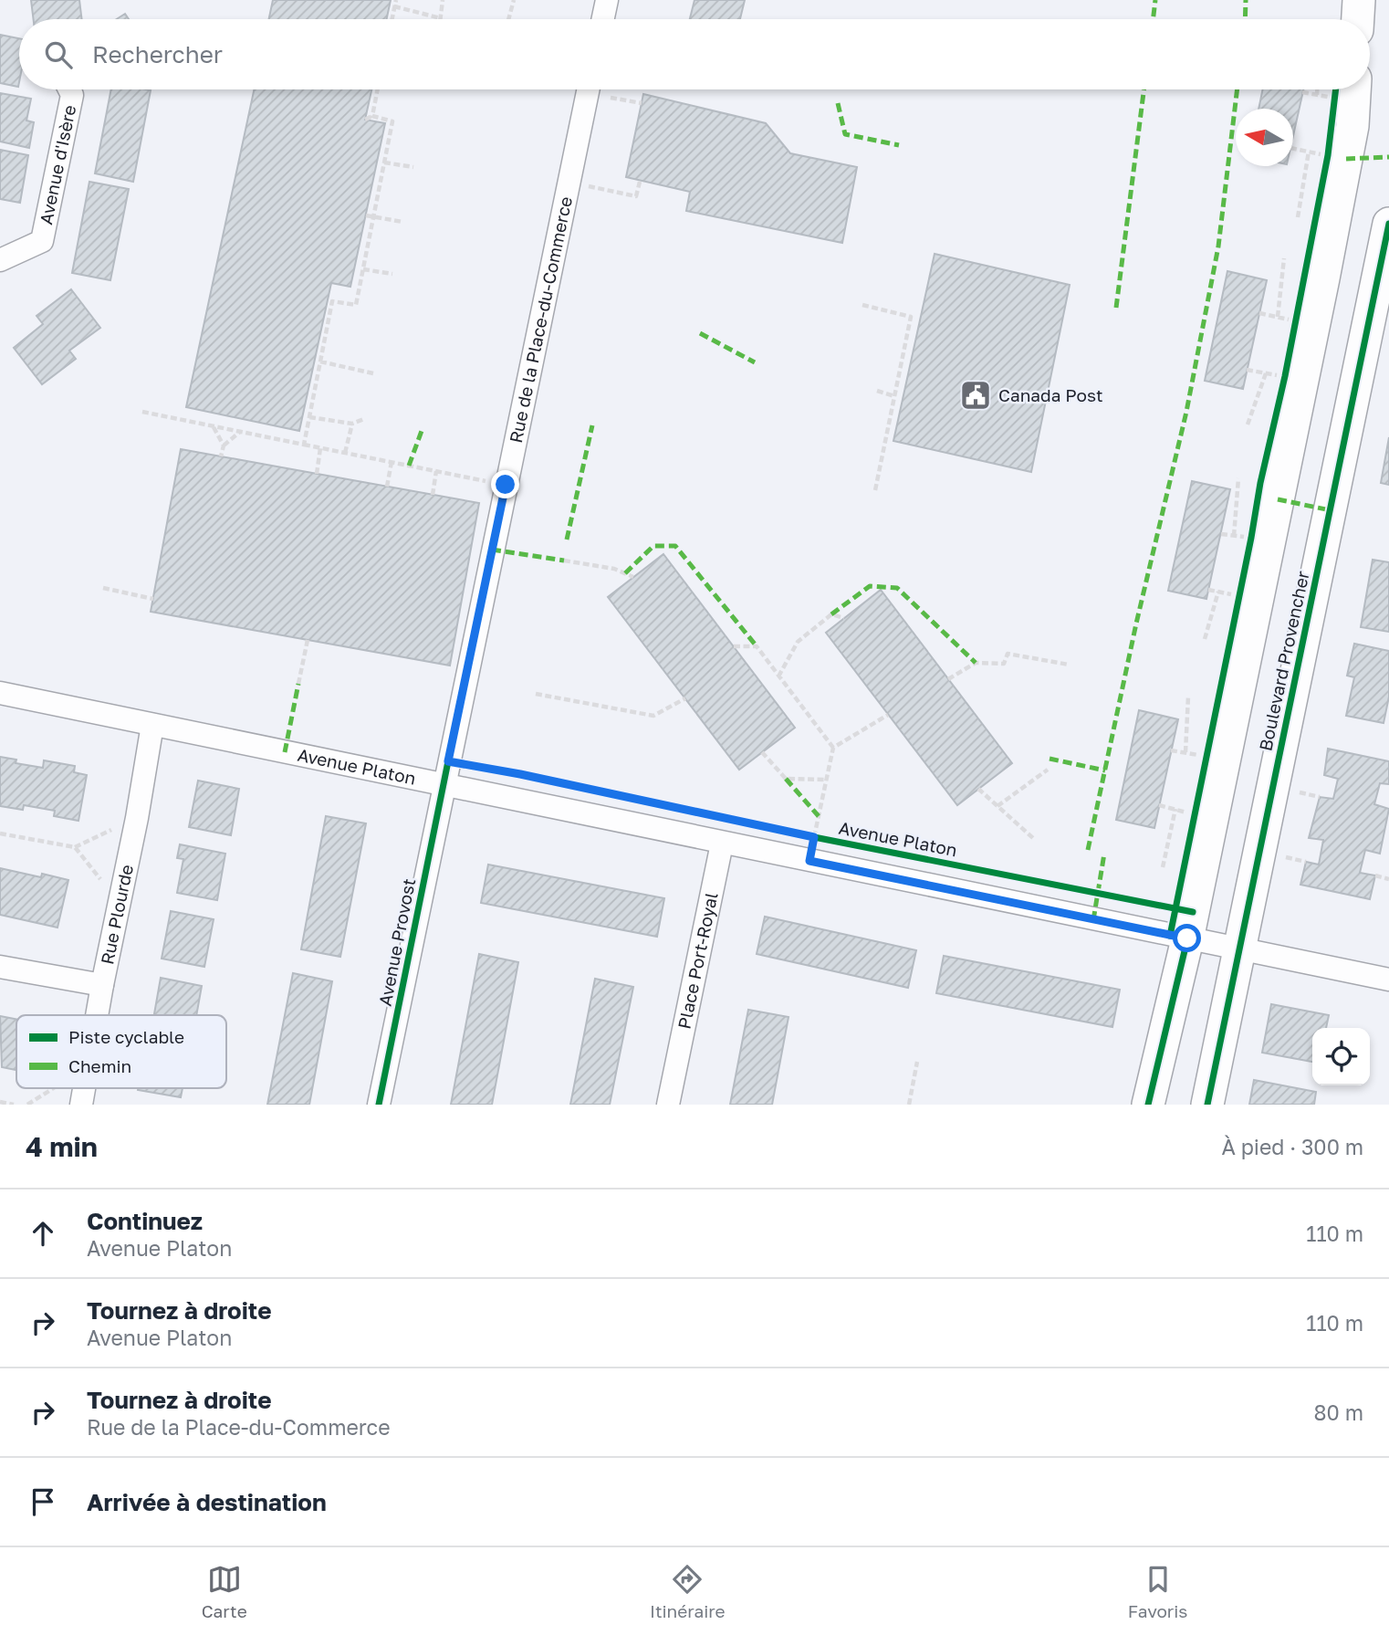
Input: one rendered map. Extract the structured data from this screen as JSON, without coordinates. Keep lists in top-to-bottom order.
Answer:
{
  "streets": {
    "street": [
      "Avenue d'Isère",
      "Rue de la Place-du-Commerce",
      "Boulevard Provencher",
      "Avenue Platon",
      "Rue Plourde",
      "Avenue Provost",
      "Place Port-Royal"
    ]
  },
  "crossings": [
    ["Rue de la Place-du-Commerce", "Avenue Platon"],
    ["Rue de la Place-du-Commerce", "Avenue Provost"],
    ["Boulevard Provencher", "Avenue Platon"],
    ["Avenue Platon", "Rue Plourde"],
    ["Avenue Platon", "Avenue Provost"],
    ["Avenue Platon", "Place Port-Royal"]
  ],
  "places": {
    "public building": ["Canada Post"]
  },
  "legend": ["Piste cyclable", "Chemin"],
  "north": "left",
  "page": {
    "search": "Rechercher",
    "heading": ["4 min", "À pied · 300 m"],
    "list": [
      ["Continuez", "Avenue Platon", "110 m"],
      ["Tournez à droite", "Avenue Platon", "110 m"],
      ["Tournez à droite", "Rue de la Place-du-Commerce", "80 m"],
      "Arrivée à destination"
    ],
    "nav": ["Carte", "Itinéraire", "Favoris"]
  }
}
